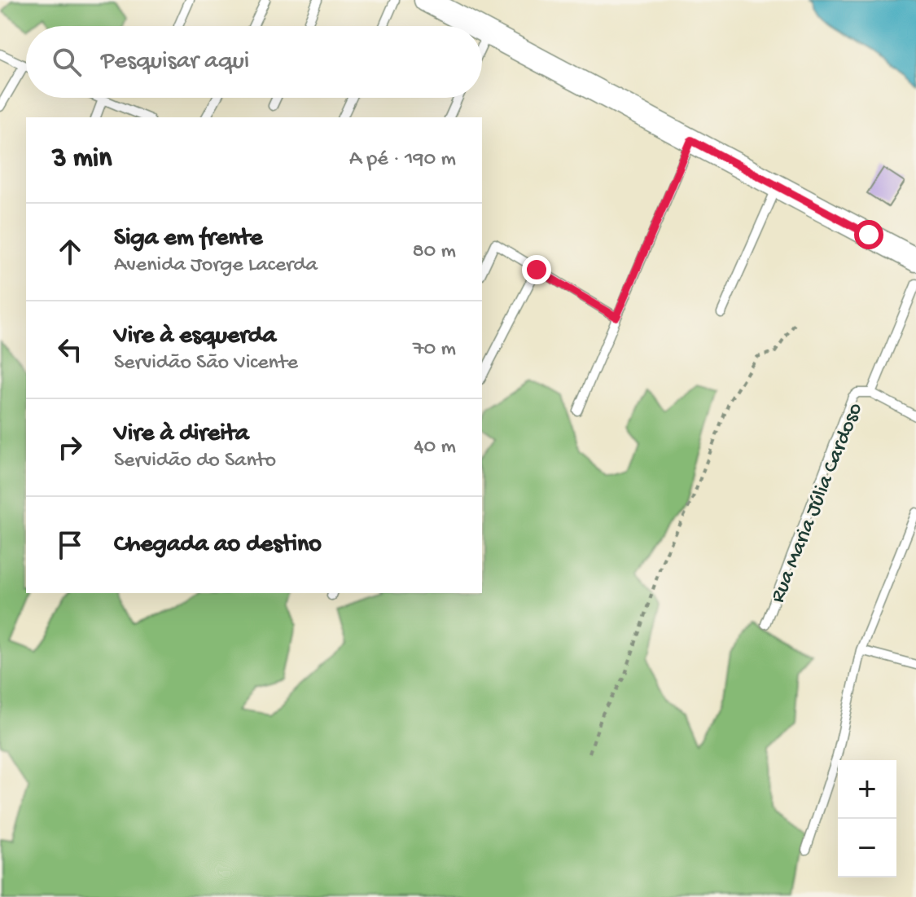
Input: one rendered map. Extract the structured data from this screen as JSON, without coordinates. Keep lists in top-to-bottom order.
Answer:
{
  "streets": {
    "lane": ["Rua Maria Júlia Cardoso"]
  },
  "page": {
    "search": "Pesquisar aqui",
    "heading": ["3 min", "A pé · 190 m"],
    "list": [
      ["Siga em frente", "Avenida Jorge Lacerda", "80 m"],
      ["Vire à esquerda", "Servidão São Vicente", "70 m"],
      ["Vire à direita", "Servidão do Santo", "40 m"],
      "Chegada ao destino"
    ],
    "map_buttons": ["+", "−"]
  }
}
